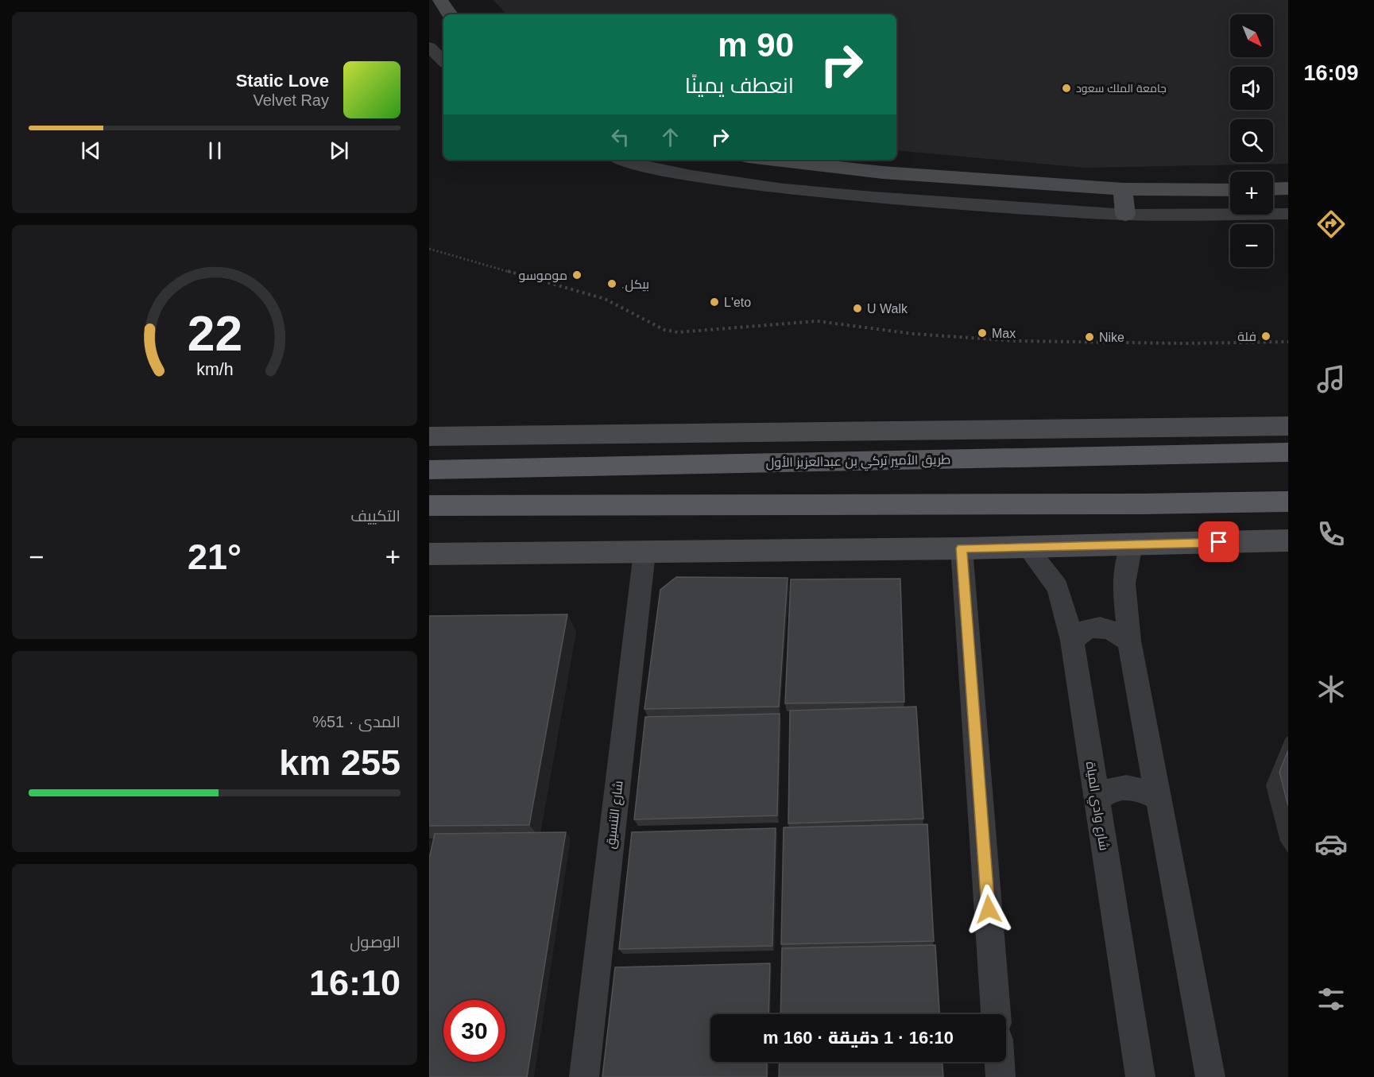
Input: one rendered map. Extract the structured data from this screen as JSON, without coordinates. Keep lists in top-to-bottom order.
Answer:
{
  "streets": {
    "main road": ["طريق الأمير تركي بن عبدالعزيز الأول"],
    "street": ["شارع وادي المياة", "شارع التنسيق"]
  },
  "places": [
    "جامعة الملك سعود",
    "موموسو",
    ".بيكل",
    "L'eto",
    "U Walk",
    "Max",
    "فلة",
    "Nike"
  ],
  "north": "bottom right",
  "page": {
    "tabs": "16:09",
    "map_buttons": ["+", "−"],
    "turn": ["90 m", "انعطف يمينًا"],
    "song": ["Static Love", "Velvet Ray"],
    "tile": [
      "التكييف",
      ["المدى · 51%", "255 km"],
      ["الوصول", "16:10"]
    ],
    "heat": ["−", "21°", "+"],
    "limit": "30",
    "trip": "16:10 · 1 دقيقة · 160 m",
    "gauge": ["22", "km/h"]
  }
}
